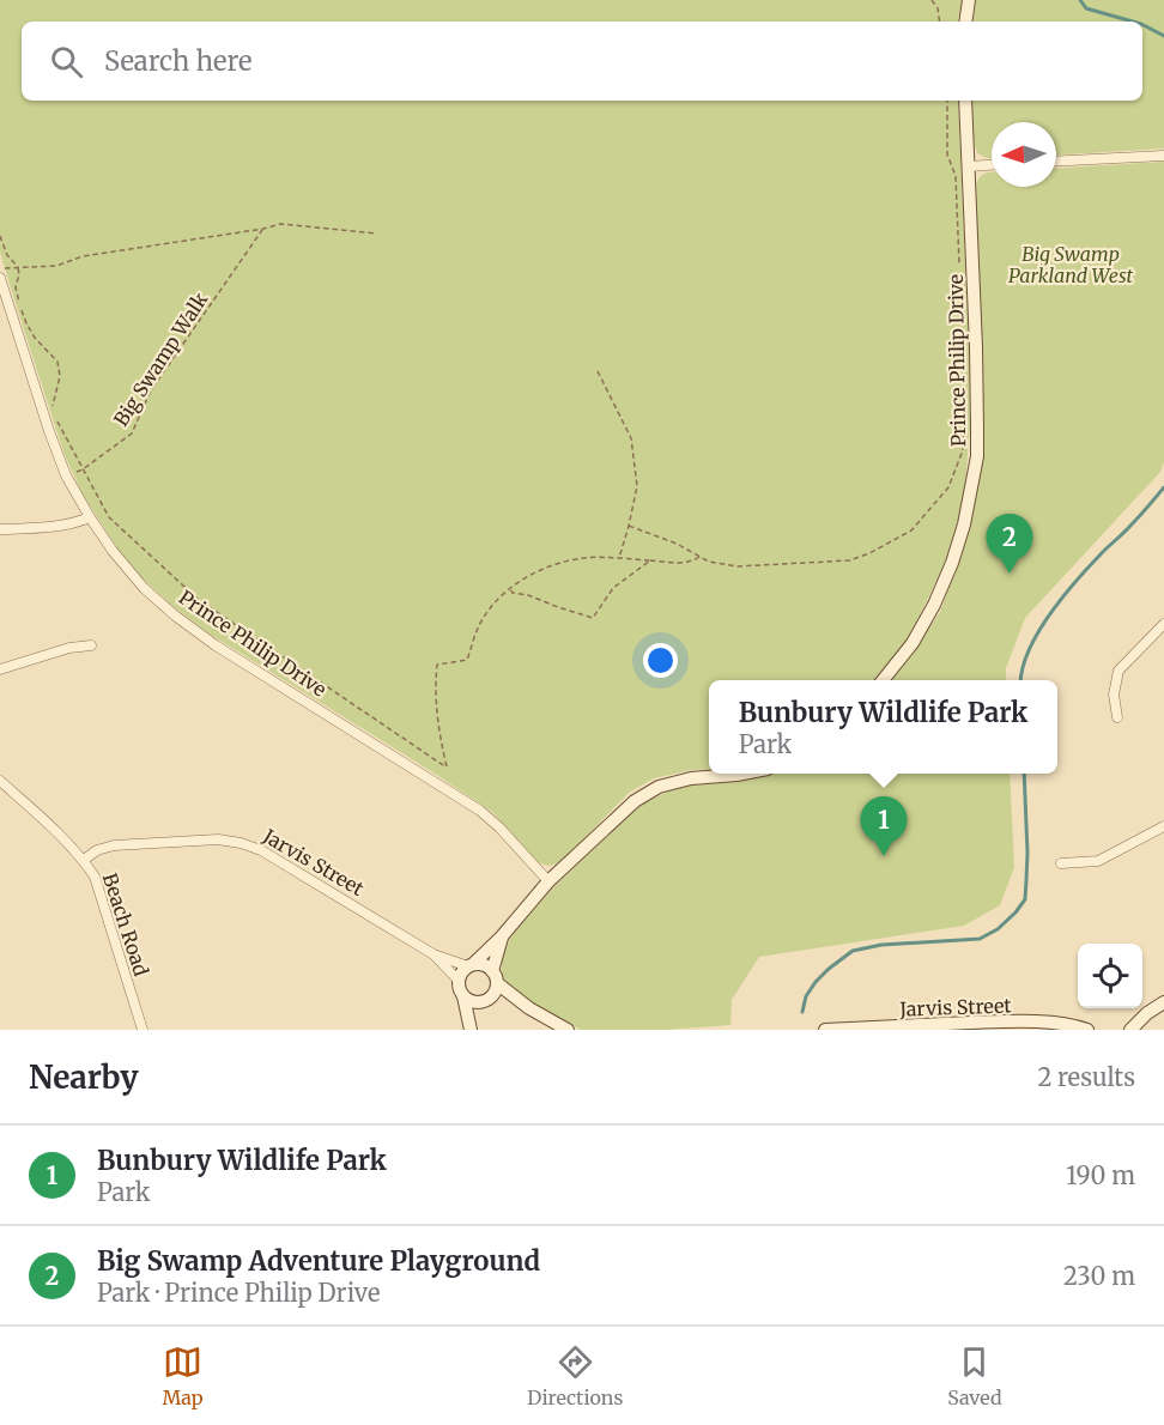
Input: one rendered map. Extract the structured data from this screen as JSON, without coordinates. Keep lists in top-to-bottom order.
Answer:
{
  "streets": {
    "street": ["Prince Philip Drive", "Jarvis Street", "Beach Road"],
    "path": ["Big Swamp Walk"]
  },
  "crossings": [
    ["Jarvis Street", "Beach Road"]
  ],
  "parks": ["Big Swamp Parkland West"],
  "north": "left",
  "page": {
    "search": "Search here",
    "pins": ["2", "1"],
    "popup": ["Bunbury Wildlife Park", "Park"],
    "heading": ["Nearby", "2 results"],
    "list": [
      {
        "mark": "1",
        "name": "Bunbury Wildlife Park",
        "note": "Park",
        "value": "190 m"
      },
      {
        "mark": "2",
        "name": "Big Swamp Adventure Playground",
        "note": "Park · Prince Philip Drive",
        "value": "230 m"
      }
    ],
    "nav": ["Map", "Directions", "Saved"]
  }
}
